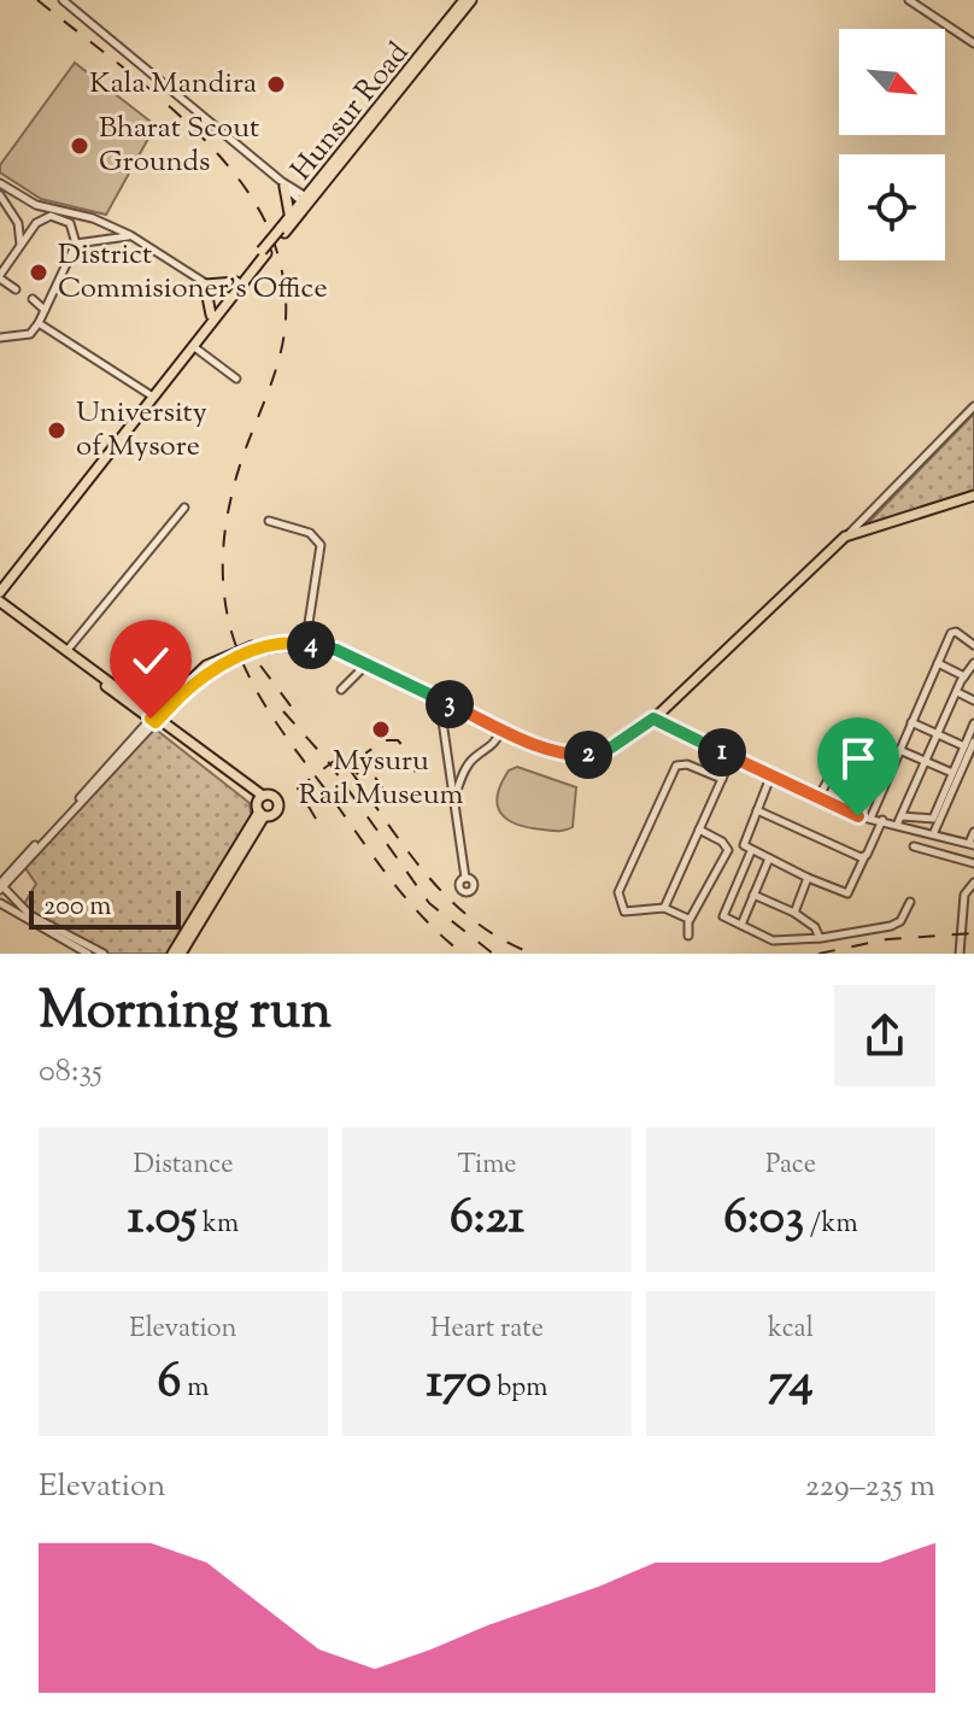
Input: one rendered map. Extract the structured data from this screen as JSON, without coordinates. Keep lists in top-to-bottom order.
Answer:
{
  "streets": {
    "main road": ["Hunsur Road"]
  },
  "places": [
    "Kala Mandira",
    "Bharat Scout Grounds",
    "District Commisioner's Office",
    "University of Mysore",
    "Mysuru Rail Museum"
  ],
  "scale_bar": "200 m",
  "north": "bottom right",
  "page": {
    "pins": [
      "4",
      "3",
      "1",
      "2"
    ],
    "scale": "200 m",
    "heading": ["Morning run", "08:35"],
    "stats": [
      ["Distance", "1.05 km"],
      ["Time", "6:21"],
      ["Pace", "6:03 /km"],
      ["Elevation", "6 m"],
      ["Heart rate", "170 bpm"],
      ["kcal", "74"]
    ],
    "chart": ["Elevation", "229–235 m"]
  }
}
